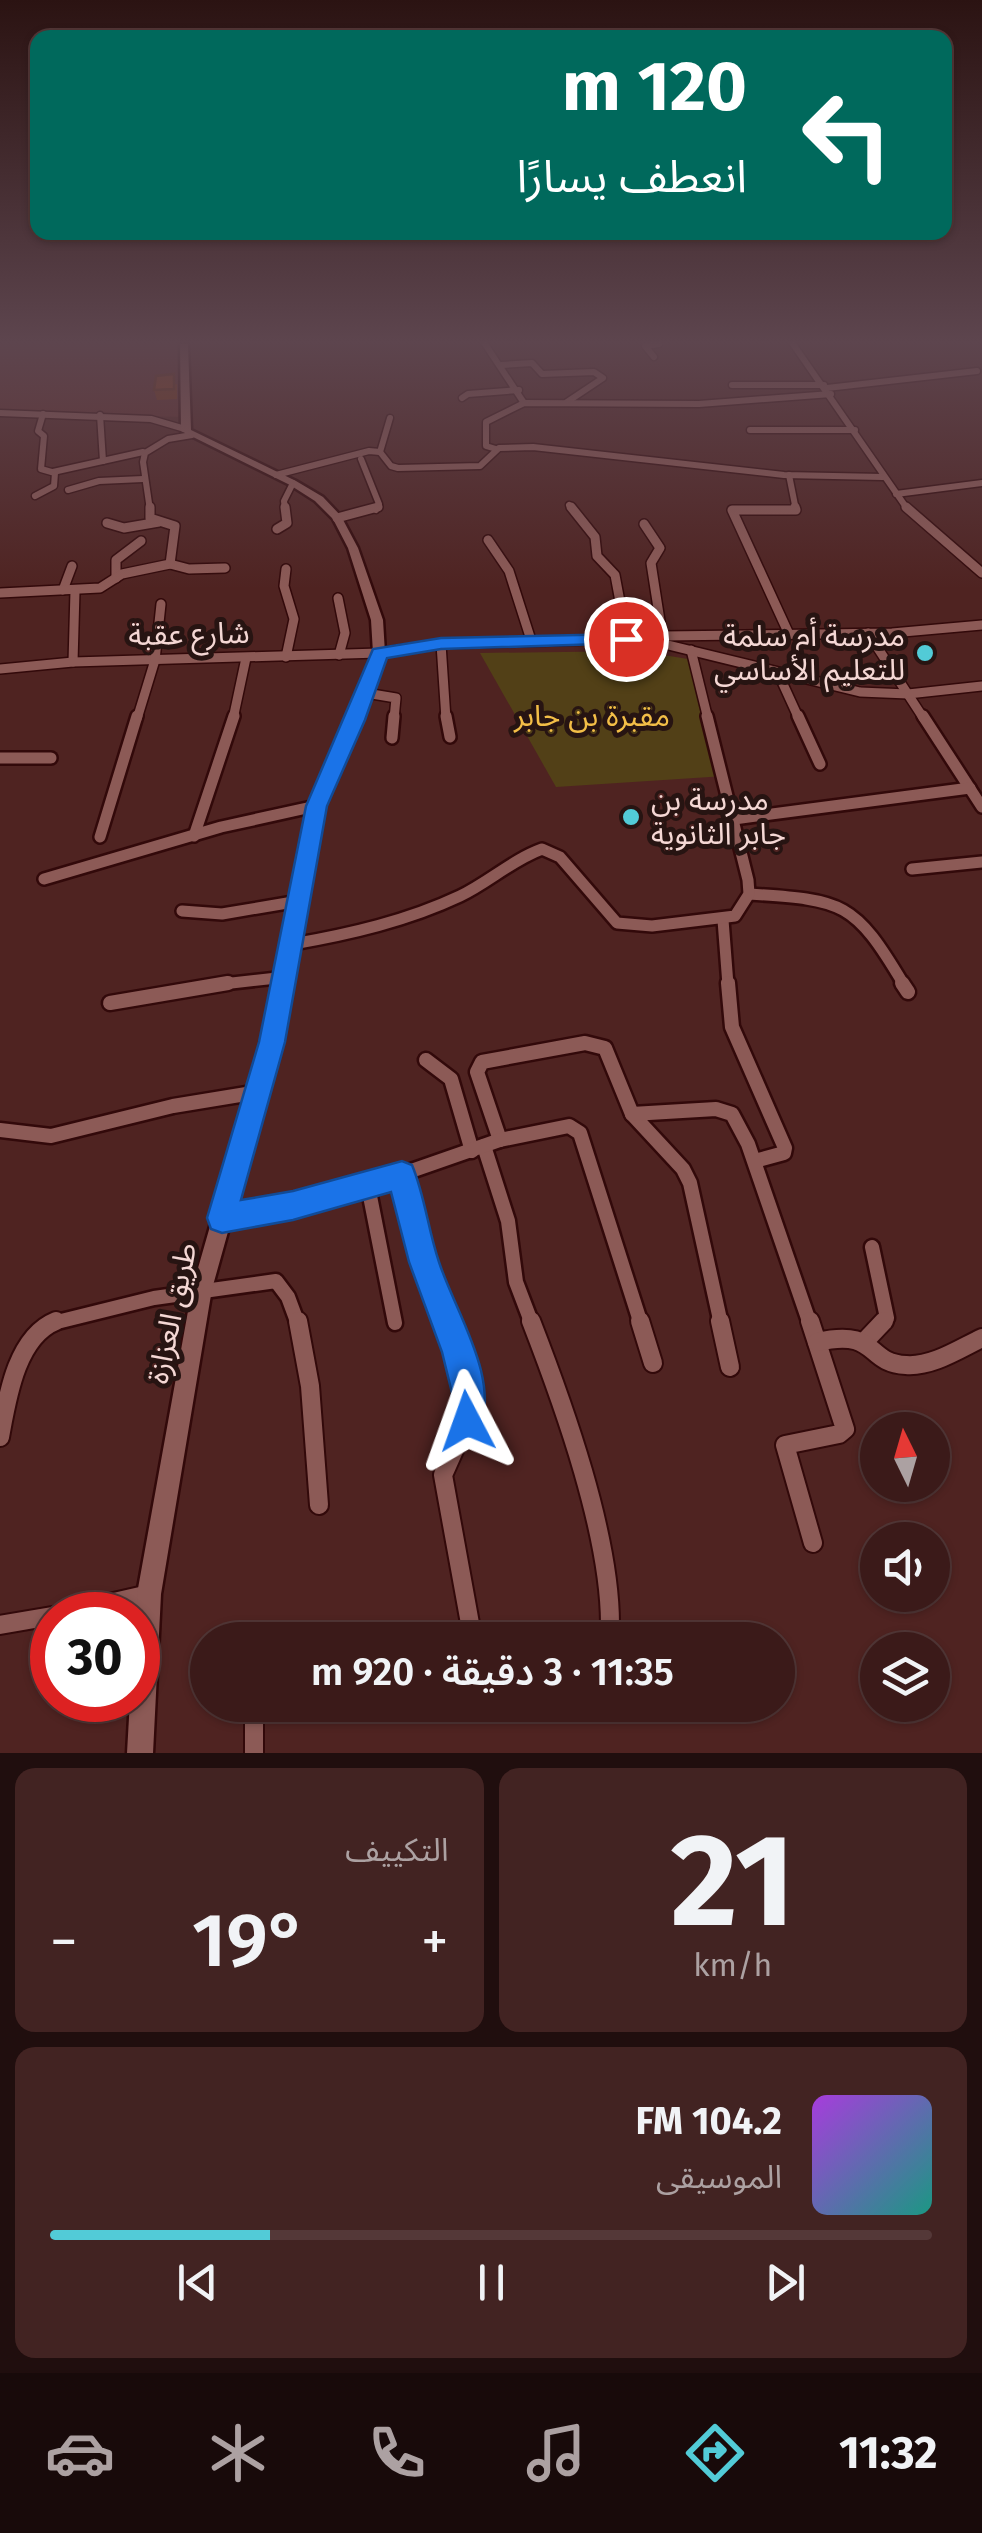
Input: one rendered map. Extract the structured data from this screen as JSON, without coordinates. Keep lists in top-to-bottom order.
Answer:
{
  "streets": {
    "street": ["شارع عقبة", "طريق العزازة"]
  },
  "crossings": [
    ["شارع عقبة", "طريق العزازة"]
  ],
  "parks": ["مقبرة بن جابر"],
  "places": ["مدرسة أم سلمة للتعليم الأساسي", "مدرسة بن جابر الثانوية"],
  "north": "top",
  "page": {
    "turn": ["120 m", "انعطف يسارًا"],
    "limit": "30",
    "trip": "11:35 · 3 دقيقة · 920 m",
    "tile": [
      ["21", "km/h"],
      "التكييف"
    ],
    "heat": ["−", "19°", "+"],
    "song": ["104.2 FM", "الموسيقى"],
    "tabs": "11:32"
  }
}
